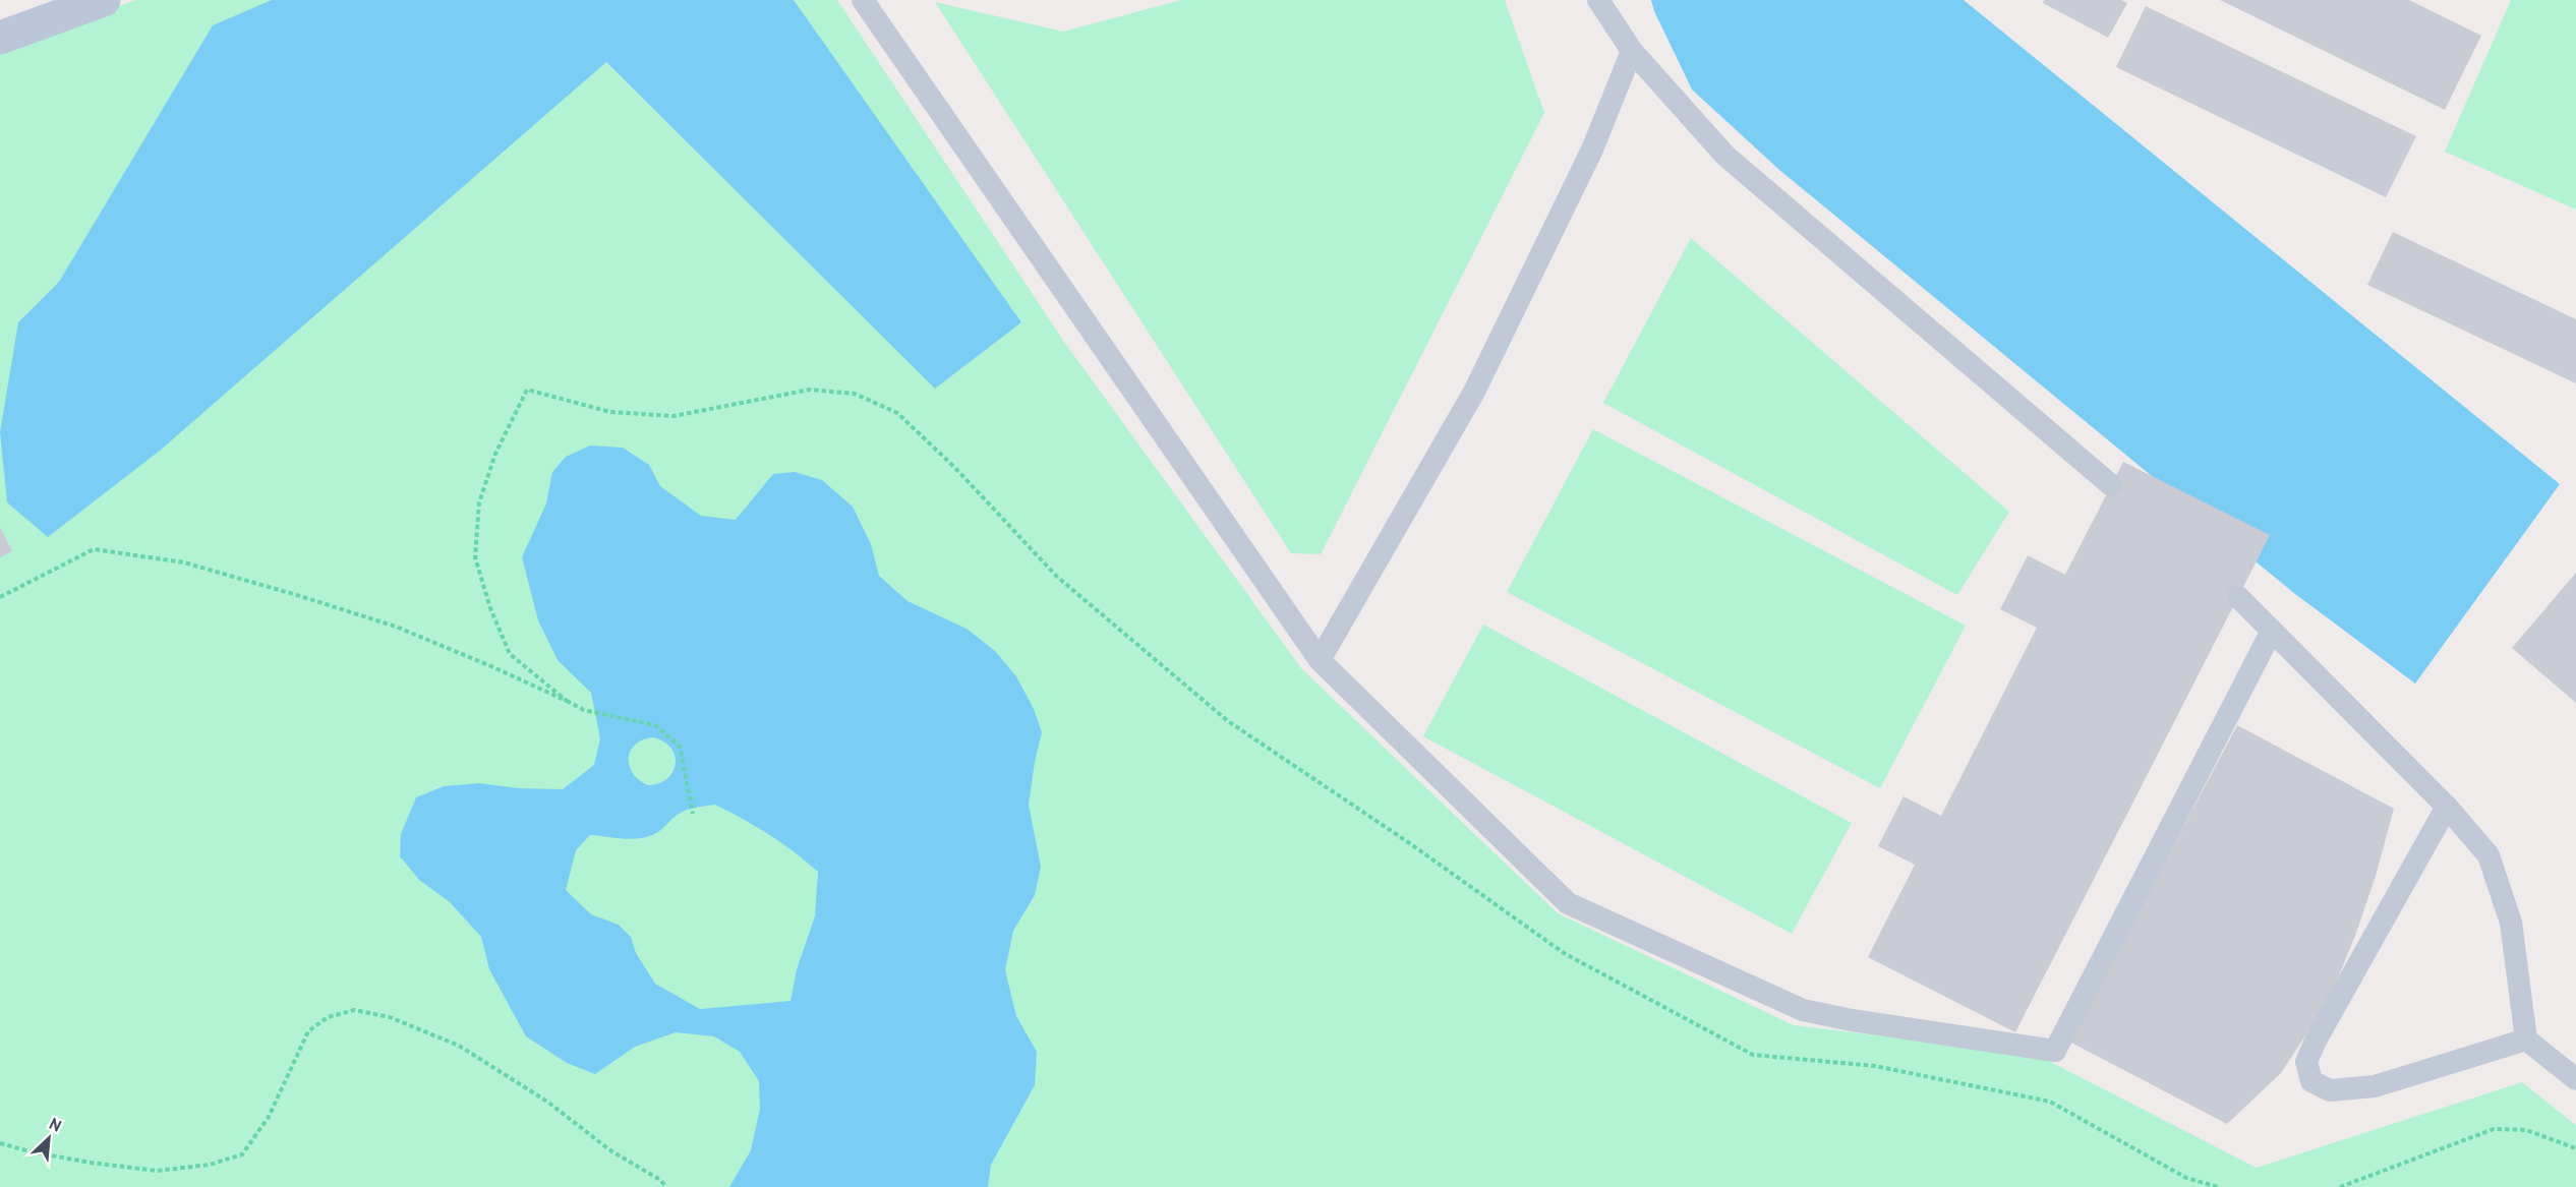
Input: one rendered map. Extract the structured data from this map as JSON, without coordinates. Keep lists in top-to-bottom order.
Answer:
{
  "north": "top right"
}
